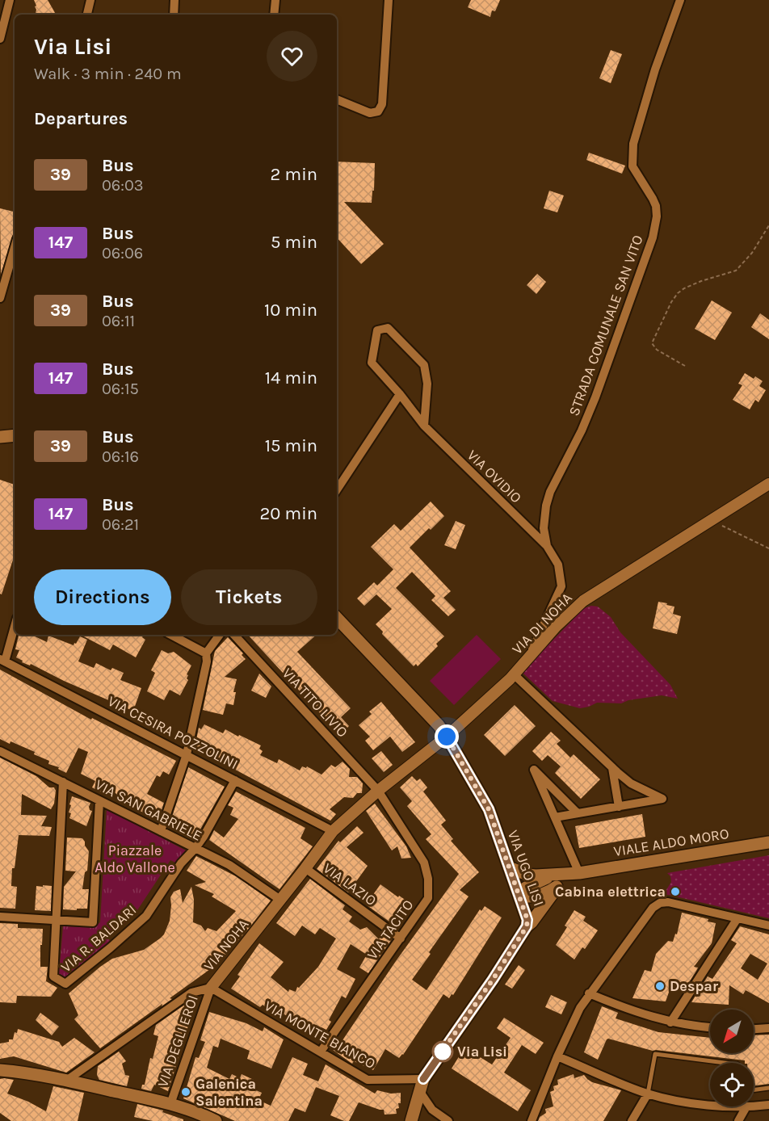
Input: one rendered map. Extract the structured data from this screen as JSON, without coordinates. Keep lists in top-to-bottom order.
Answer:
{
  "streets": {
    "main road": ["VIALE ALDO MORO", "VIA UGO LISI"],
    "street": [
      "STRADA COMUNALE SAN VITO",
      "VIA OVIDIO",
      "VIA DI NOHA",
      "VIA TITO LIVIO",
      "VIA CESIRA POZZOLINI",
      "VIA SAN GABRIELE",
      "VIA LAZIO",
      "VIA TACITO",
      "VIA R. BALDARI",
      "VIA NOHA",
      "VIA MONTE BIANCO",
      "VIA DEGLI EROI"
    ]
  },
  "crossings": [
    ["STRADA COMUNALE SAN VITO", "VIA OVIDIO"],
    ["STRADA COMUNALE SAN VITO", "VIA DI NOHA"],
    ["VIA DI NOHA", "VIA TITO LIVIO"],
    ["VIA DI NOHA", "VIA UGO LISI"],
    ["VIA DI NOHA", "VIA TACITO"],
    ["VIA DI NOHA", "VIA NOHA"],
    ["VIA TITO LIVIO", "VIA TACITO"],
    ["VIA TITO LIVIO", "VIA NOHA"],
    ["VIA CESIRA POZZOLINI", "VIA R. BALDARI"],
    ["VIA CESIRA POZZOLINI", "VIA NOHA"],
    ["VIA SAN GABRIELE", "VIA R. BALDARI"],
    ["VIA SAN GABRIELE", "VIA NOHA"],
    ["VIALE ALDO MORO", "VIA UGO LISI"],
    ["VIA UGO LISI", "VIA MONTE BIANCO"],
    ["VIA LAZIO", "VIA TACITO"],
    ["VIA LAZIO", "VIA NOHA"],
    ["VIA TACITO", "VIA NOHA"],
    ["VIA TACITO", "VIA MONTE BIANCO"],
    ["VIA NOHA", "VIA MONTE BIANCO"],
    ["VIA NOHA", "VIA DEGLI EROI"],
    ["VIA MONTE BIANCO", "VIA DEGLI EROI"]
  ],
  "parks": ["Piazzale Aldo Vallone"],
  "places": [
    "Cabina elettrica",
    "Despar",
    "Via Lisi",
    "Galenica Salentina"
  ],
  "lines": ["bus line 39"],
  "north": "bottom left",
  "page": {
    "heading": [
      ["Via Lisi", "Walk · 3 min · 240 m"],
      "Departures"
    ],
    "list": [
      {
        "mark": "39",
        "name": "Bus",
        "note": "06:03",
        "value": "2 min"
      },
      {
        "mark": "147",
        "name": "Bus",
        "note": "06:06",
        "value": "5 min"
      },
      {
        "mark": "39",
        "name": "Bus",
        "note": "06:11",
        "value": "10 min"
      },
      {
        "mark": "147",
        "name": "Bus",
        "note": "06:15",
        "value": "14 min"
      },
      {
        "mark": "39",
        "name": "Bus",
        "note": "06:16",
        "value": "15 min"
      },
      {
        "mark": "147",
        "name": "Bus",
        "note": "06:21",
        "value": "20 min"
      }
    ],
    "buttons": ["Directions", "Tickets"]
  }
}
